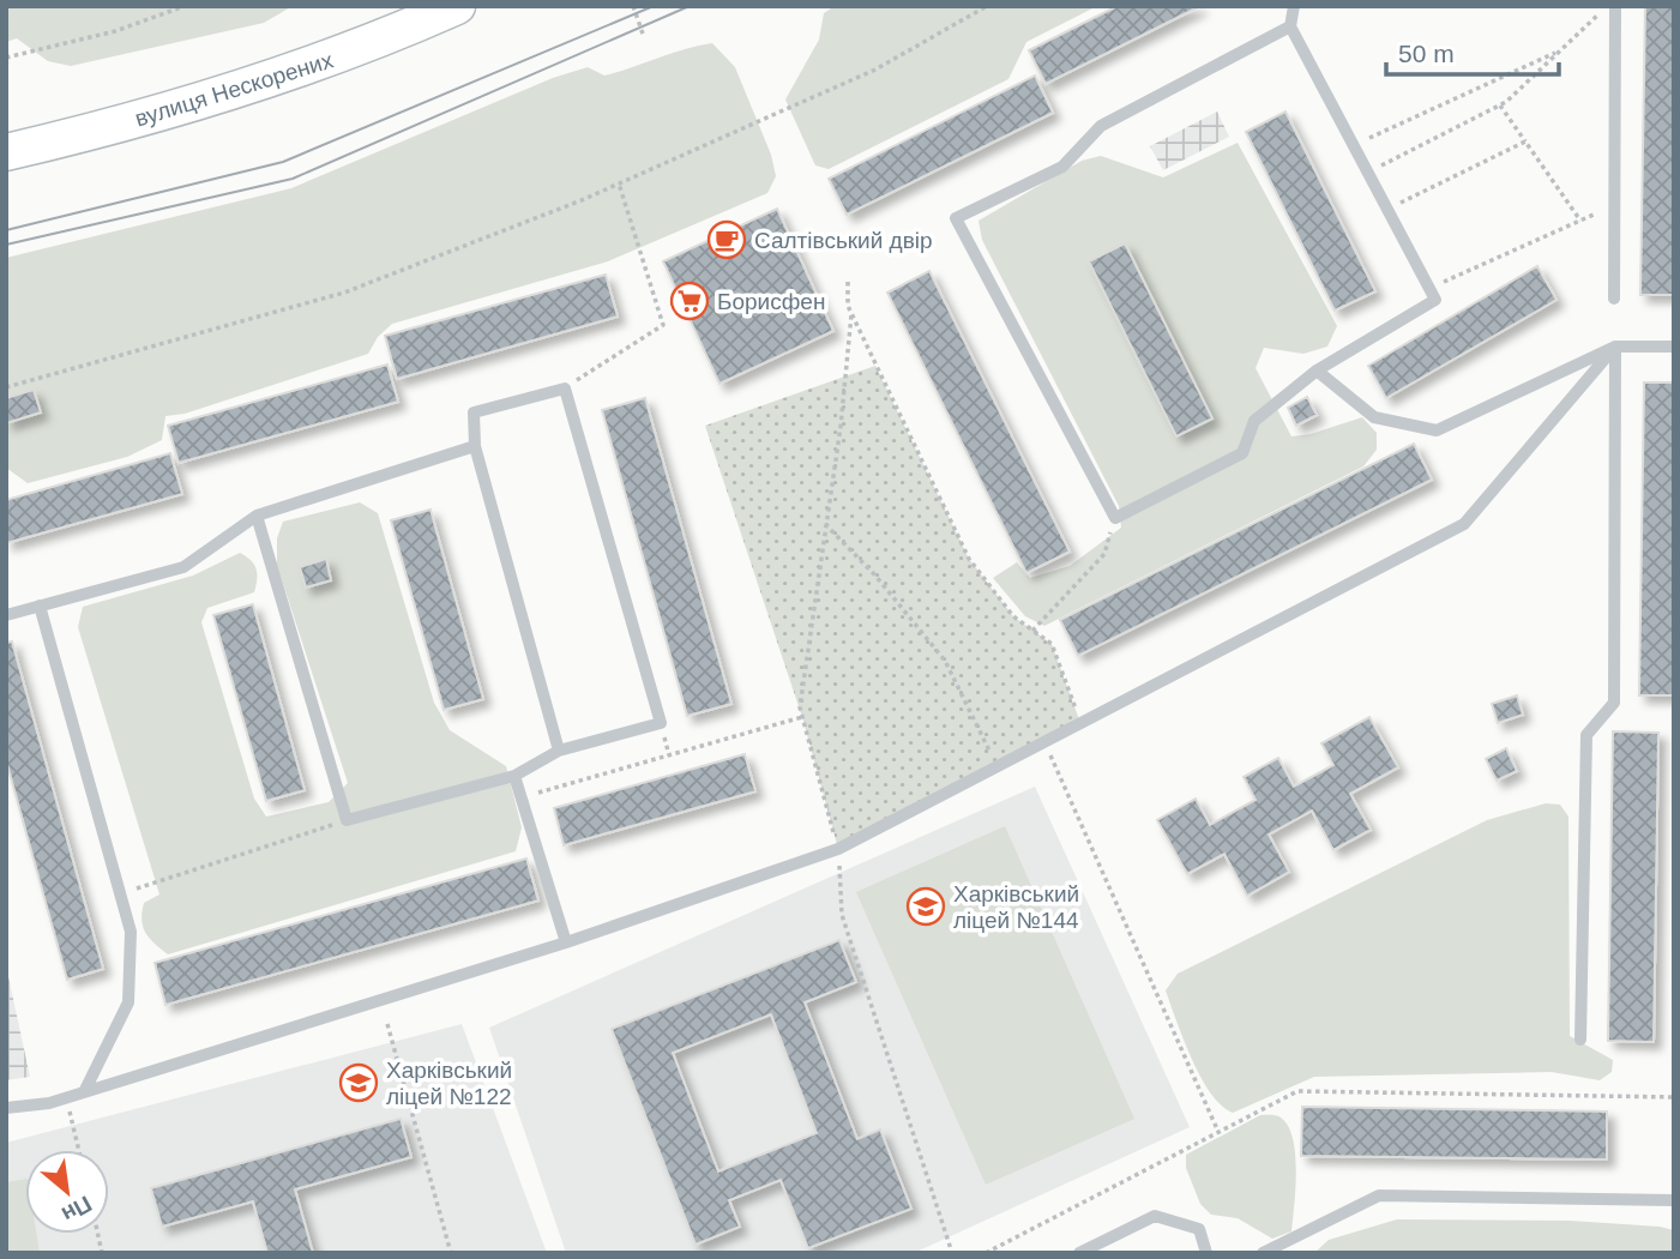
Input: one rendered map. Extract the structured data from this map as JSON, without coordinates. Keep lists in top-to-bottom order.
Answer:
{
  "streets": {
    "main road": ["вулиця Нескорених"]
  },
  "places": {
    "cafe": ["Салтівський двір"],
    "supermarket": ["Борисфен"],
    "school or university": ["Харківський ліцей №144", "Харківський ліцей №122"]
  },
  "scale_bar": "50 m",
  "north": "bottom right"
}
